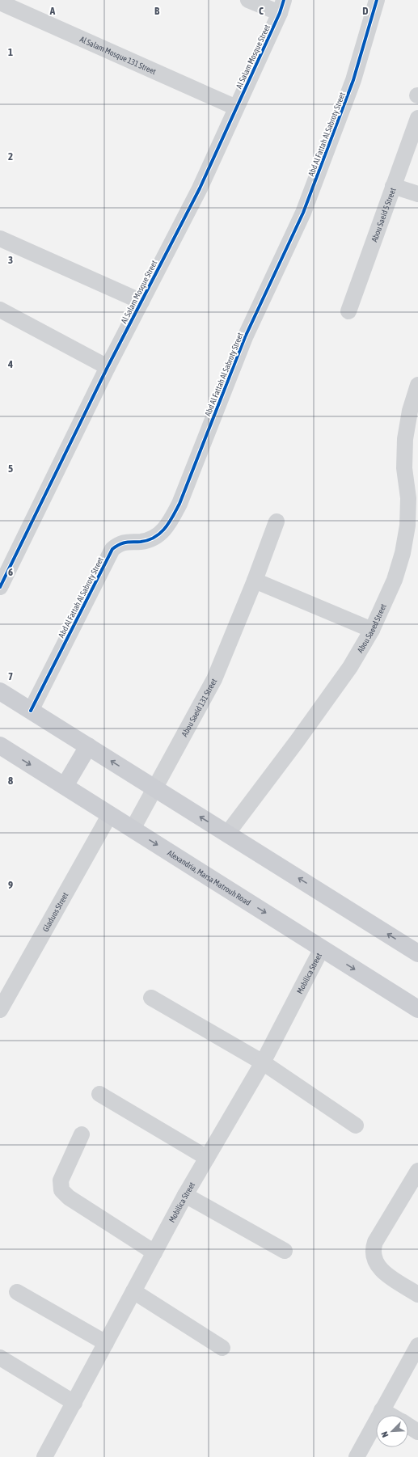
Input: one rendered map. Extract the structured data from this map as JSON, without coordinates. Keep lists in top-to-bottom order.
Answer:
{
  "streets": {
    "main road": ["Alexandria, Marsa Matrouh Road"],
    "street": [
      "Al Salam Mosque 131 Street",
      "Al Salam Mosque Street",
      "Abd Al Fattah Al Sabroty Street",
      "Abou Saeid 5 Street",
      "Abou Saeed Street",
      "Abou Saeid 131 Street",
      "Gladuos Street",
      "Mobilica Street"
    ]
  },
  "crossings": [
    ["Al Salam Mosque 131 Street", "Al Salam Mosque Street"],
    ["Abou Saeid 131 Street", "Alexandria, Marsa Matrouh Road"],
    ["Alexandria, Marsa Matrouh Road", "Gladuos Street"],
    ["Alexandria, Marsa Matrouh Road", "Mobilica Street"]
  ],
  "north": "bottom left",
  "grid": {
    "columns": [
      "A",
      "B",
      "C",
      "D"
    ],
    "rows": [
      "1",
      "2",
      "3",
      "4",
      "5",
      "6",
      "7",
      "8",
      "9"
    ]
  }
}
